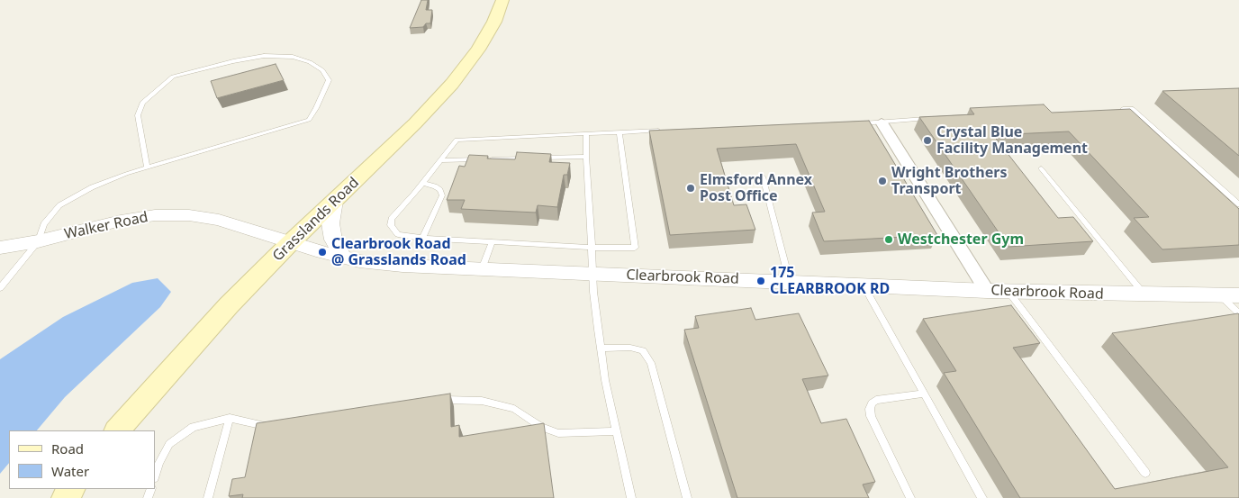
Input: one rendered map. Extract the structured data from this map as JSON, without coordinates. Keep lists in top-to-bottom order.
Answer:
{
  "streets": {
    "main road": ["Grasslands Road"],
    "street": ["Walker Road", "Clearbrook Road"]
  },
  "crossings": [
    ["Grasslands Road", "Walker Road"],
    ["Grasslands Road", "Clearbrook Road"],
    ["Walker Road", "Clearbrook Road"]
  ],
  "places": [
    "Crystal Blue Facility Management",
    "Wright Brothers Transport",
    "Elmsford Annex Post Office",
    "Westchester Gym",
    "Clearbrook Road @ Grasslands Road",
    "175 CLEARBROOK RD"
  ],
  "legend": ["Road", "Water"]
}
